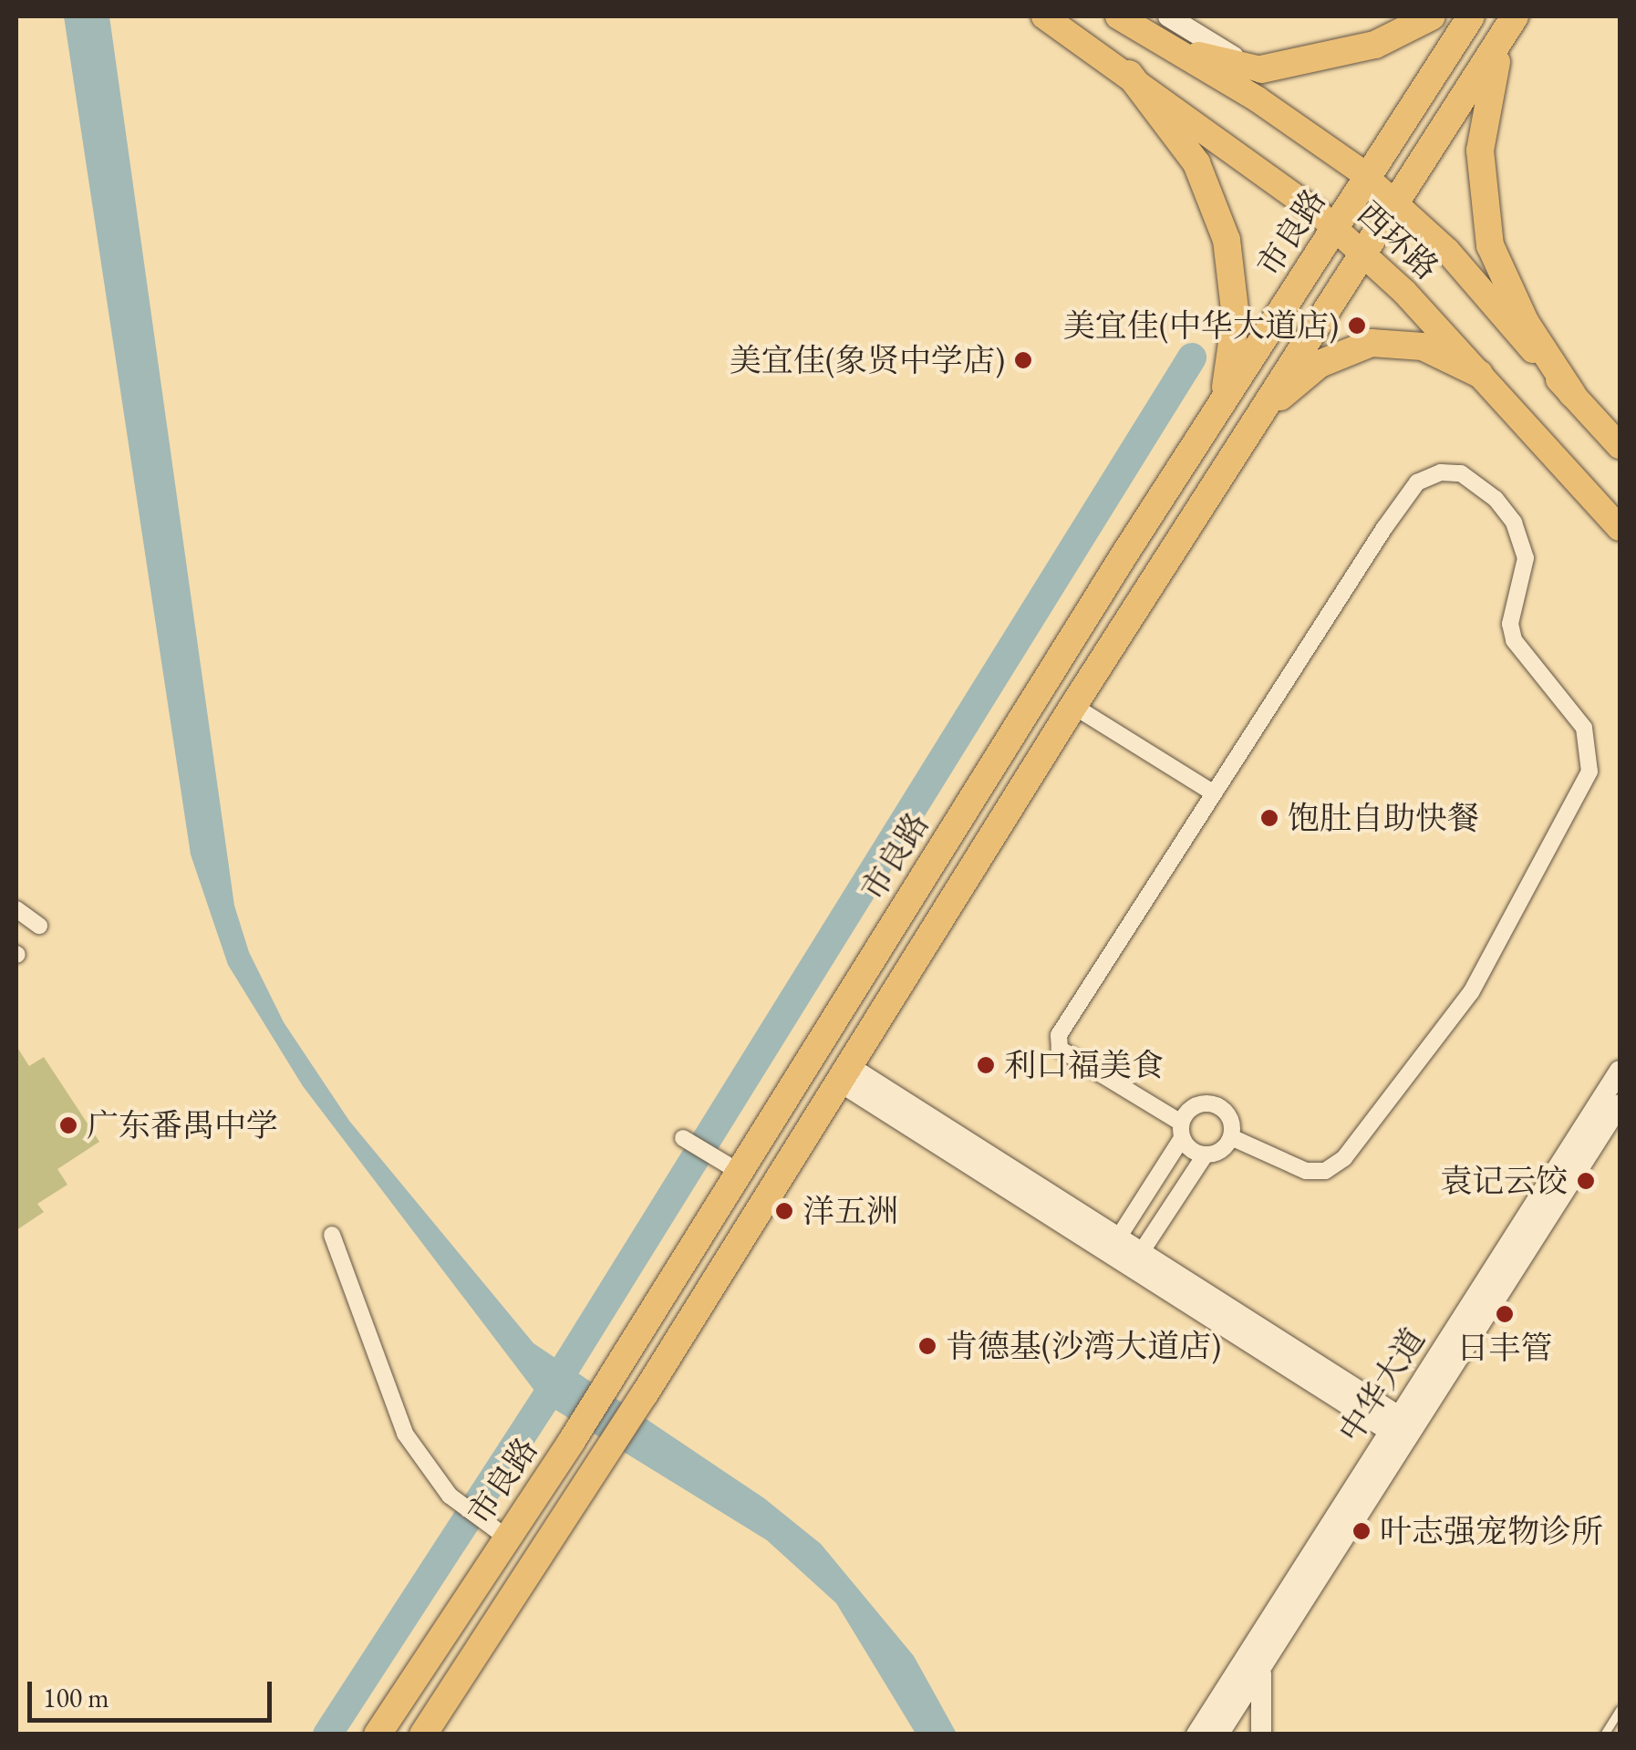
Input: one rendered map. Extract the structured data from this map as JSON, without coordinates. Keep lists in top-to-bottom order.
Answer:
{
  "streets": {
    "highway": ["市良路"],
    "main road": ["西环路"],
    "street": ["中华大道"]
  },
  "crossings": [
    ["市良路", "西环路"]
  ],
  "places": [
    "美宜佳(中华大道店)",
    "美宜佳(象贤中学店)",
    "饱肚自助快餐",
    "利口福美食",
    "广东番禺中学",
    "袁记云饺",
    "洋五洲",
    "日丰管",
    "肯德基(沙湾大道店)",
    "叶志强宠物诊所"
  ],
  "scale_bar": "100 m"
}
